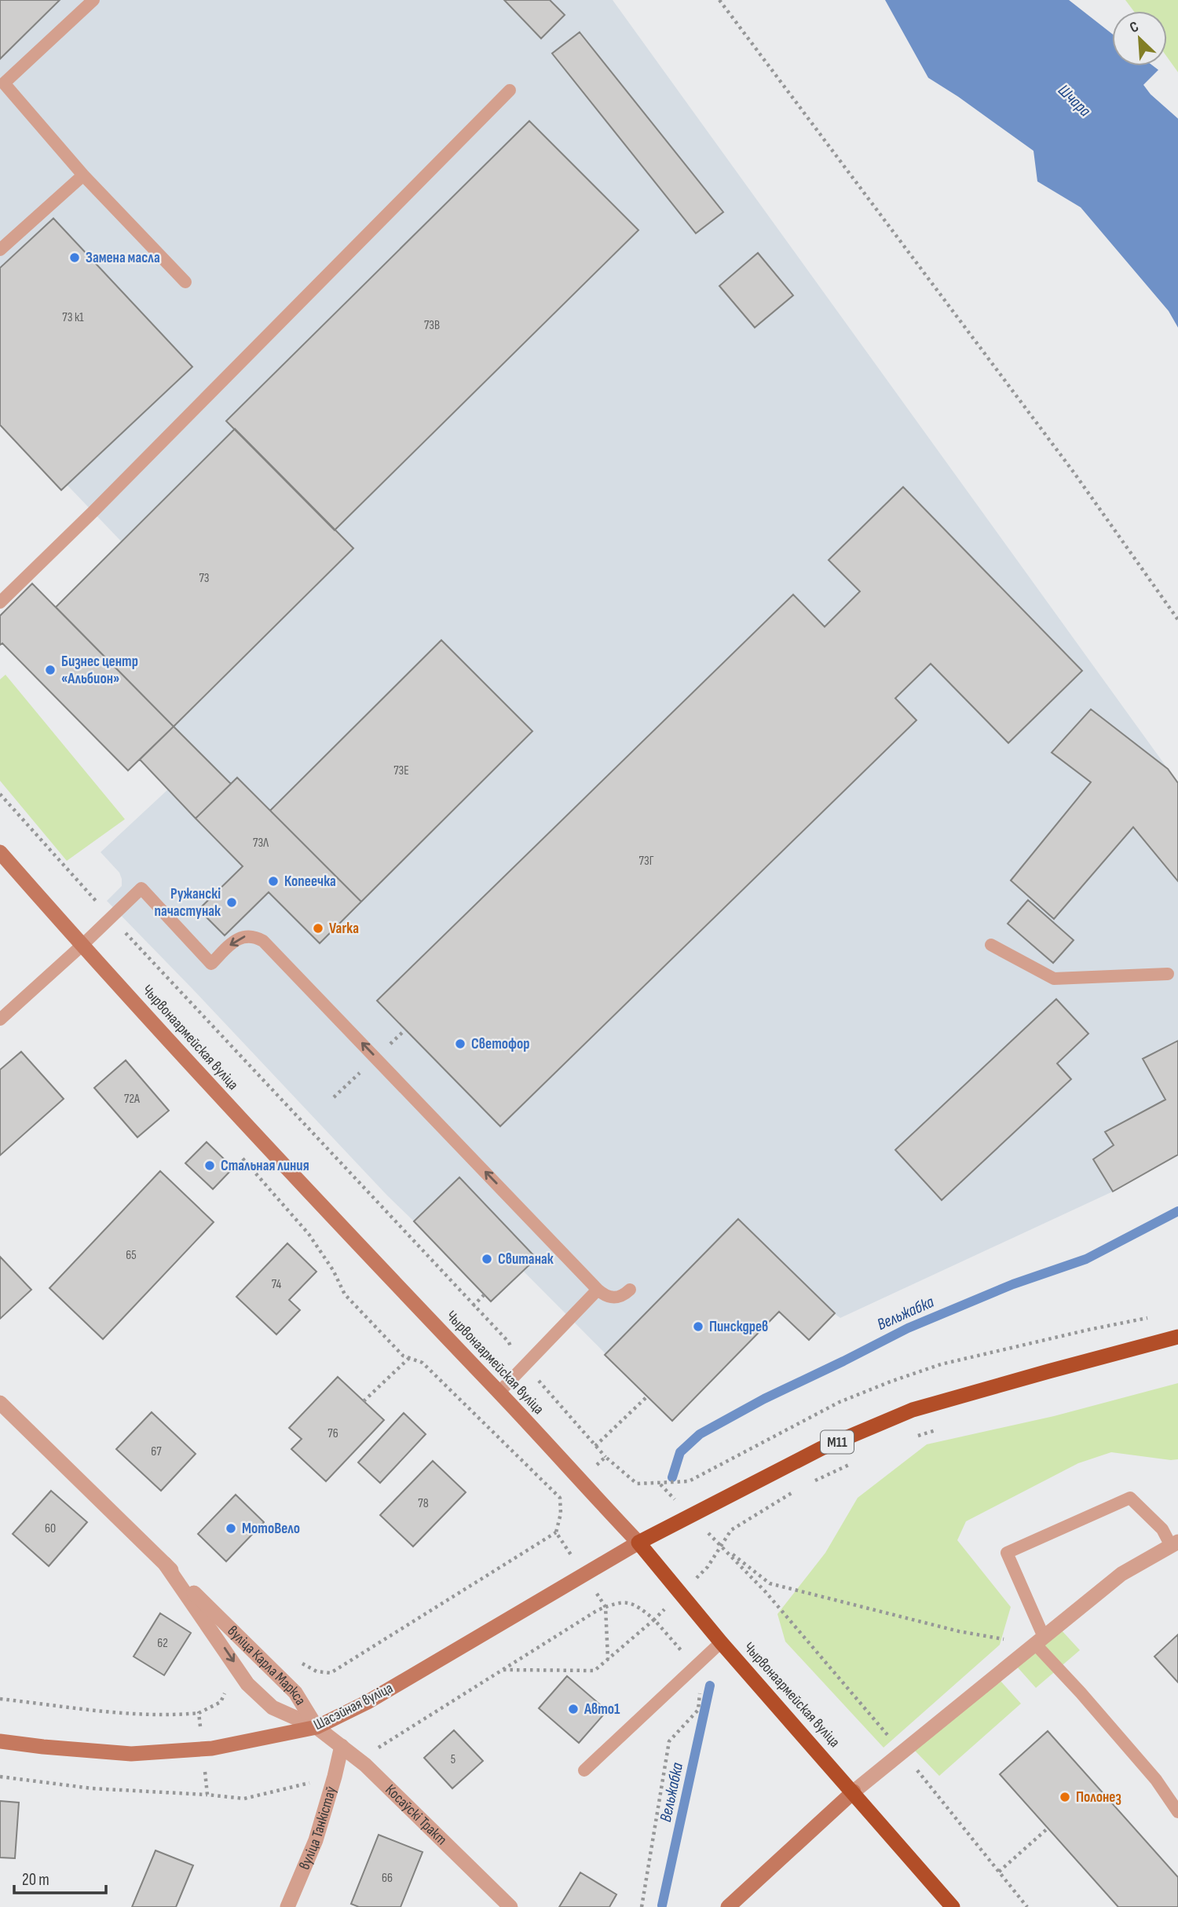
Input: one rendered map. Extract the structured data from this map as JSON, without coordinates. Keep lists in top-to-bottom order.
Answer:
{
  "streets": {
    "highway": ["Чырвонаармейская вуліца", "М11"],
    "main road": ["Шасэйная вуліца"],
    "street": ["вуліца Карла Маркса", "Косаўскі Тракт", "вуліца Танкістаў"]
  },
  "crossings": [
    ["Чырвонаармейская вуліца", "М11"],
    ["Чырвонаармейская вуліца", "Шасэйная вуліца"],
    ["М11", "Шасэйная вуліца"],
    ["вуліца Карла Маркса", "Шасэйная вуліца"],
    ["вуліца Карла Маркса", "Косаўскі Тракт"],
    ["Шасэйная вуліца", "Косаўскі Тракт"],
    ["Косаўскі Тракт", "вуліца Танкістаў"]
  ],
  "water": ["Шчара", "Вельжабка"],
  "places": [
    "Замена масла",
    "Бизнес центр «Альбион»",
    "Копеечка",
    "Ружанскі пачастунак",
    "Varka",
    "Светофор",
    "Стальная линия",
    "Свитанак",
    "Пинскдрев",
    "МотоВело",
    "Авто1",
    "Полонез"
  ],
  "house_numbers": [
    "73 к1",
    "73В",
    "73",
    "73Е",
    "73Л",
    "73Г",
    "72А",
    "65",
    "74",
    "76",
    "67",
    "78",
    "60",
    "62",
    "5",
    "66"
  ],
  "scale_bar": "20 m",
  "north": "top left"
}
